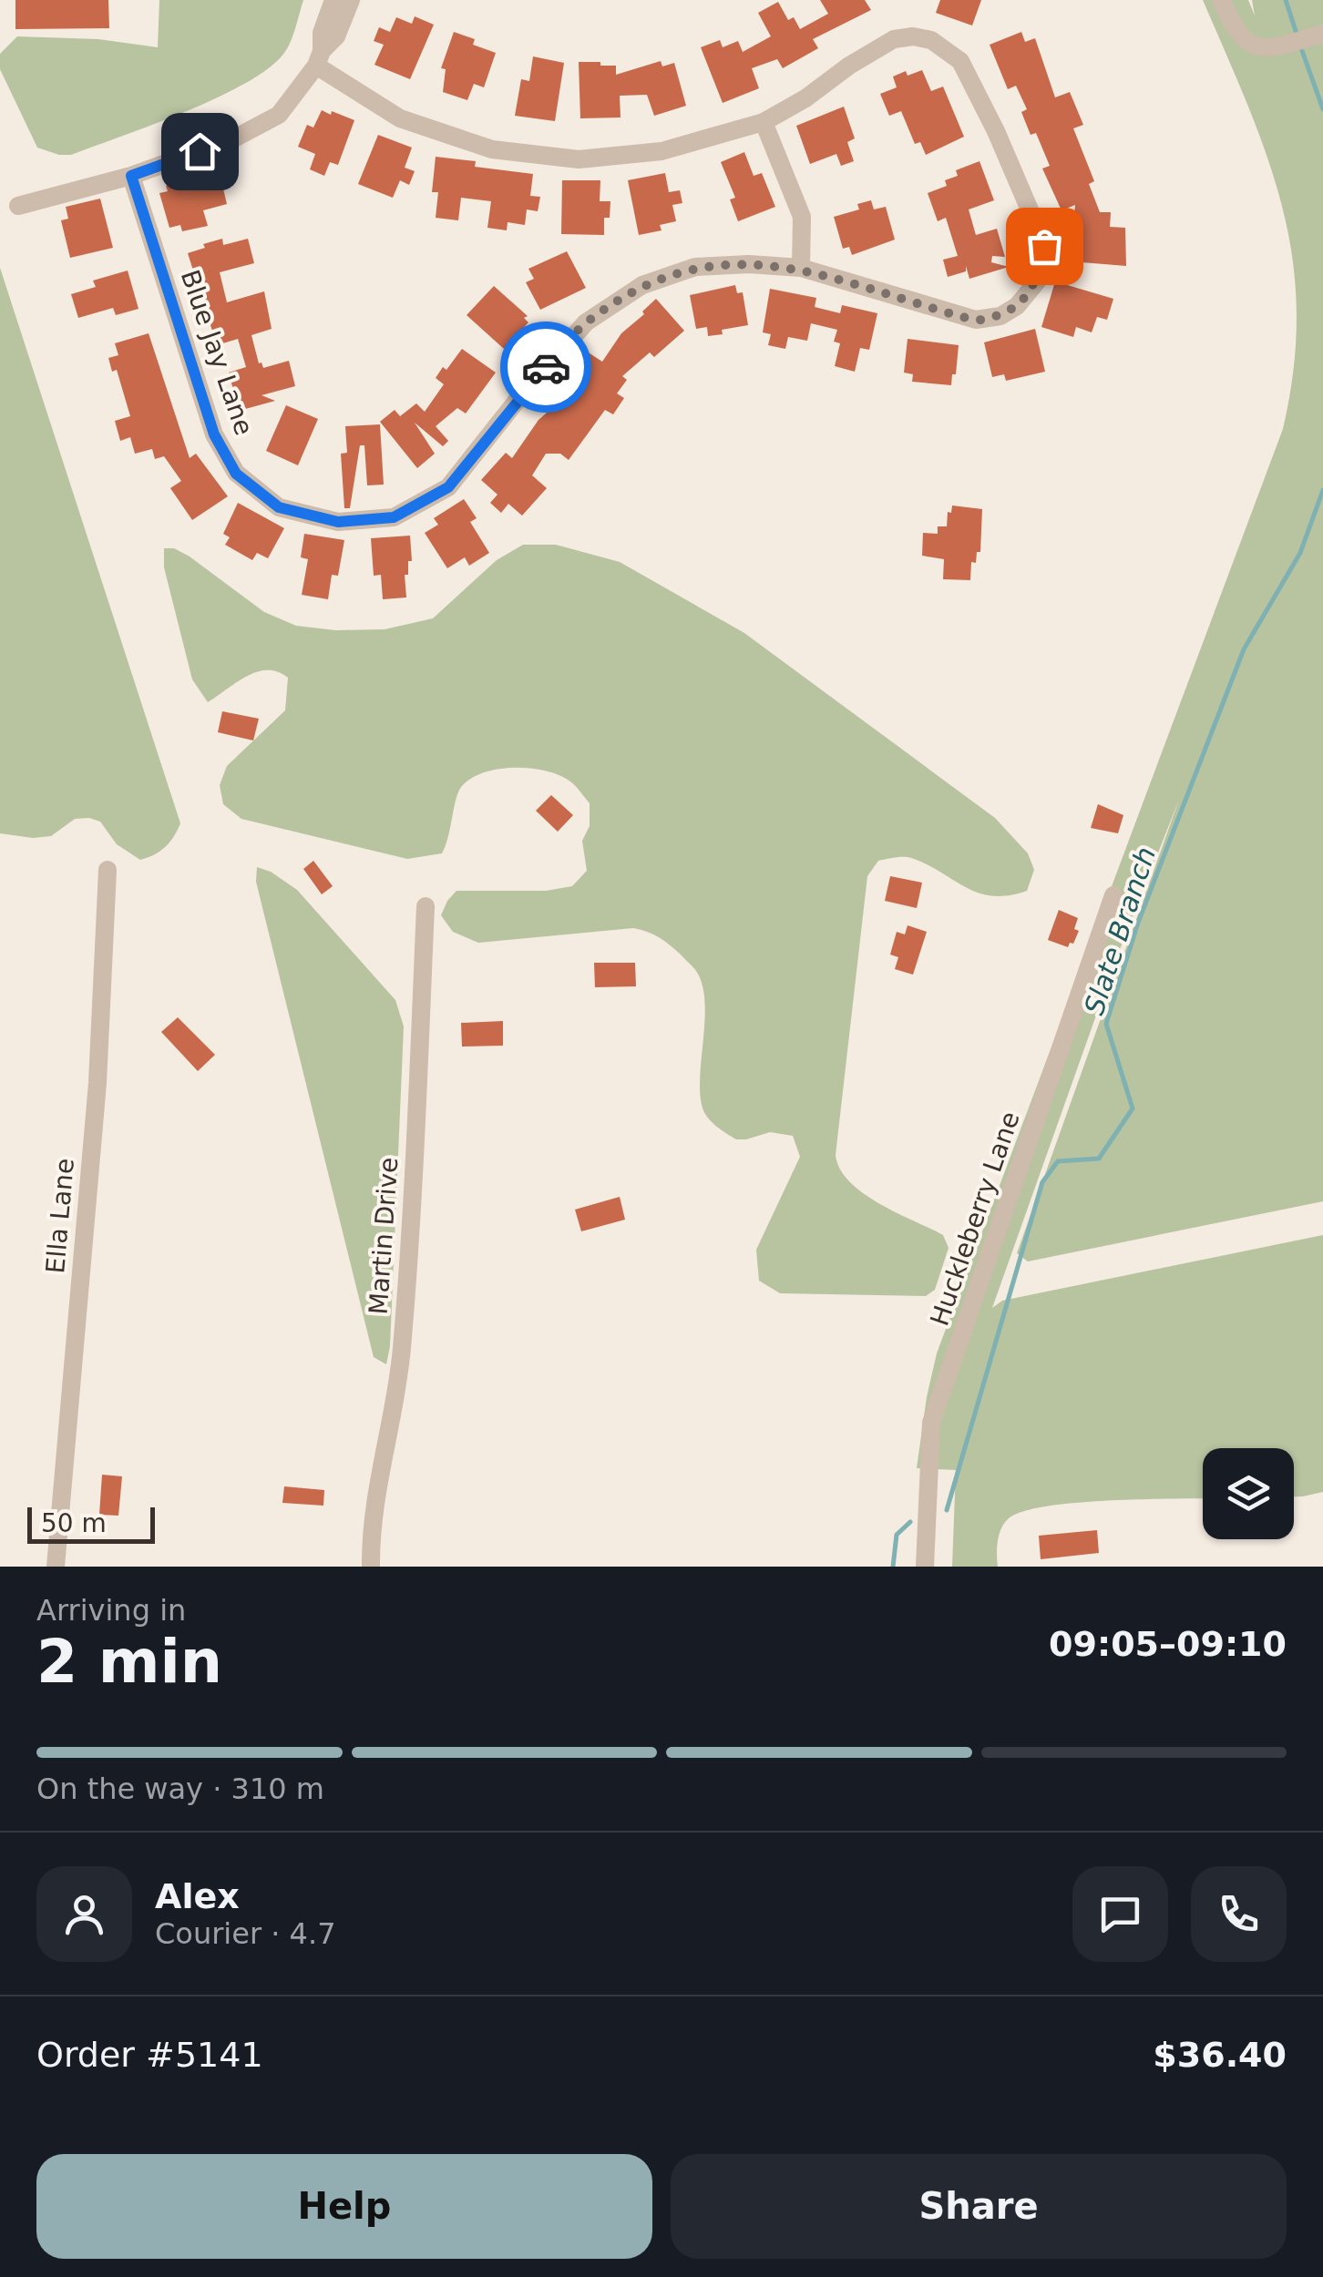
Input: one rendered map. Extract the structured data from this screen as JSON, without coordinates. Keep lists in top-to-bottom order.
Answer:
{
  "streets": {
    "street": [
      "Blue Jay Lane",
      "Ella Lane",
      "Huckleberry Lane",
      "Martin Drive"
    ]
  },
  "water": ["Slate Branch"],
  "scale_bar": "50 m",
  "page": {
    "scale": "50 m",
    "heading": ["2 min", "Arriving in", "09:05–09:10"],
    "panel": [
      "Alex",
      "Courier · 4.7",
      "Order #5141",
      "$36.40"
    ],
    "bar": "On the way · 310 m",
    "buttons": ["Help", "Share"]
  }
}
